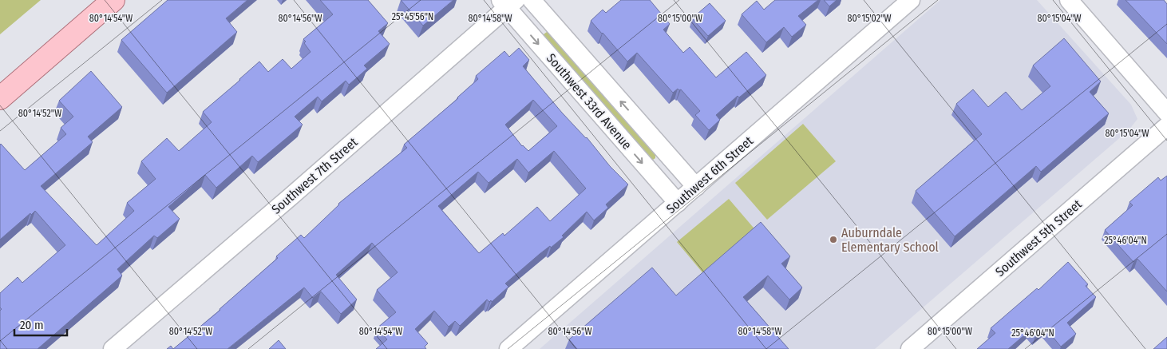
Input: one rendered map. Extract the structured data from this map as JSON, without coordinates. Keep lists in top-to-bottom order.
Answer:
{
  "streets": {
    "street": [
      "Southwest 33rd Avenue",
      "Southwest 6th Street",
      "Southwest 7th Street",
      "Southwest 5th Street"
    ]
  },
  "crossings": [
    ["Southwest 33rd Avenue", "Southwest 6th Street"],
    ["Southwest 33rd Avenue", "Southwest 7th Street"]
  ],
  "places": ["Auburndale Elementary School"],
  "scale_bar": "20 m",
  "coordinates": [
    "25°45'56\"N",
    "80°14'54\"W",
    "80°14'56\"W",
    "80°14'58\"W",
    "80°15'00\"W",
    "80°15'02\"W",
    "80°15'04\"W",
    "80°14'52\"W",
    "25°46'04\"N"
  ]
}
